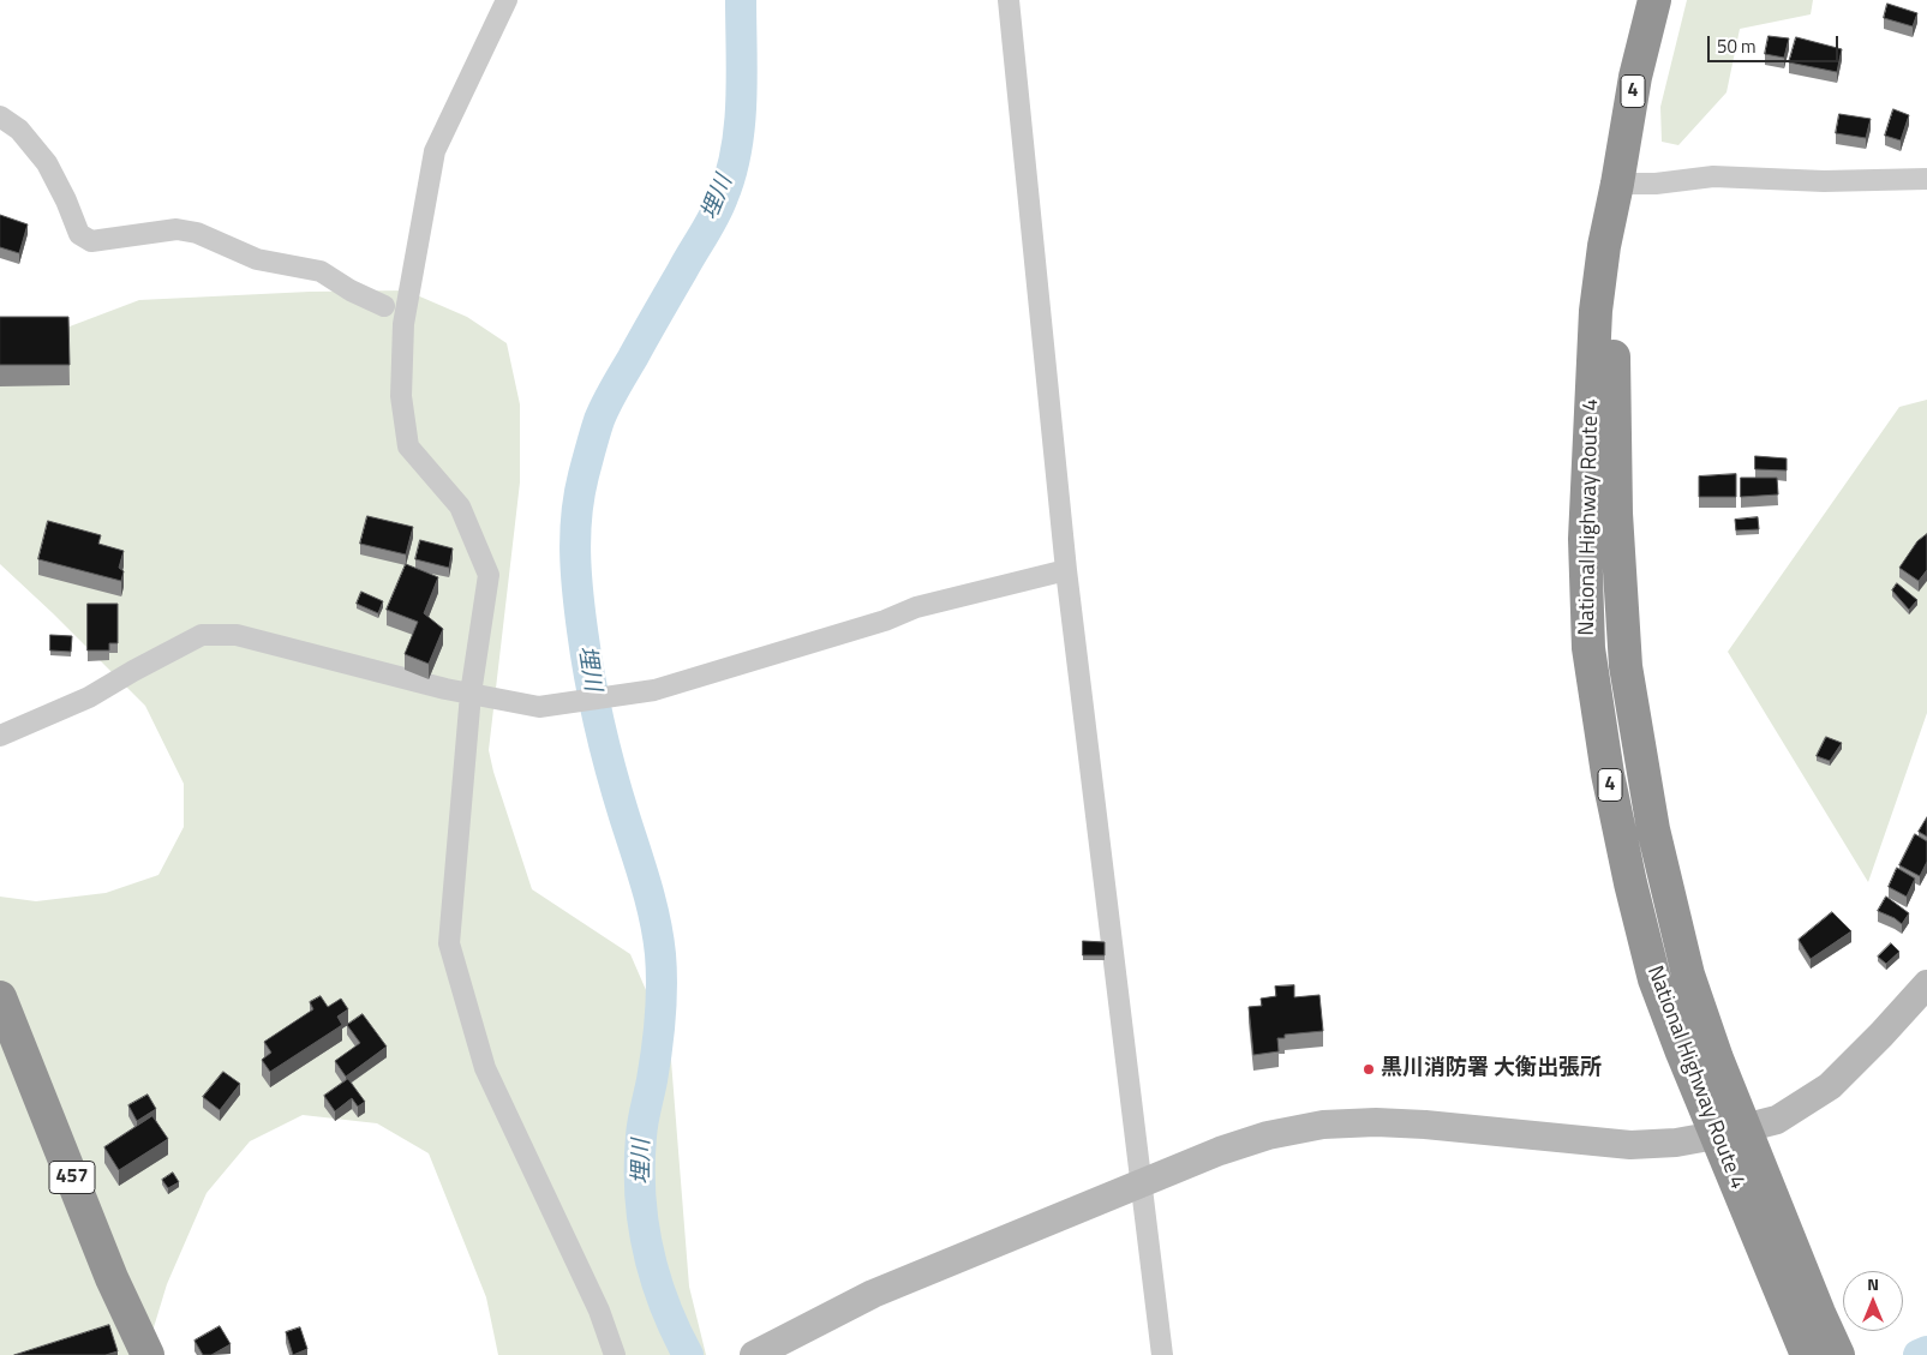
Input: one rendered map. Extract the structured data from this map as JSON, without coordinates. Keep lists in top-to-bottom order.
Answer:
{
  "streets": {
    "highway": ["4", "National Highway Route 4", "457"]
  },
  "water": ["埋川"],
  "places": ["黒川消防署 大衡出張所"],
  "scale_bar": "50 m",
  "north": "top"
}
